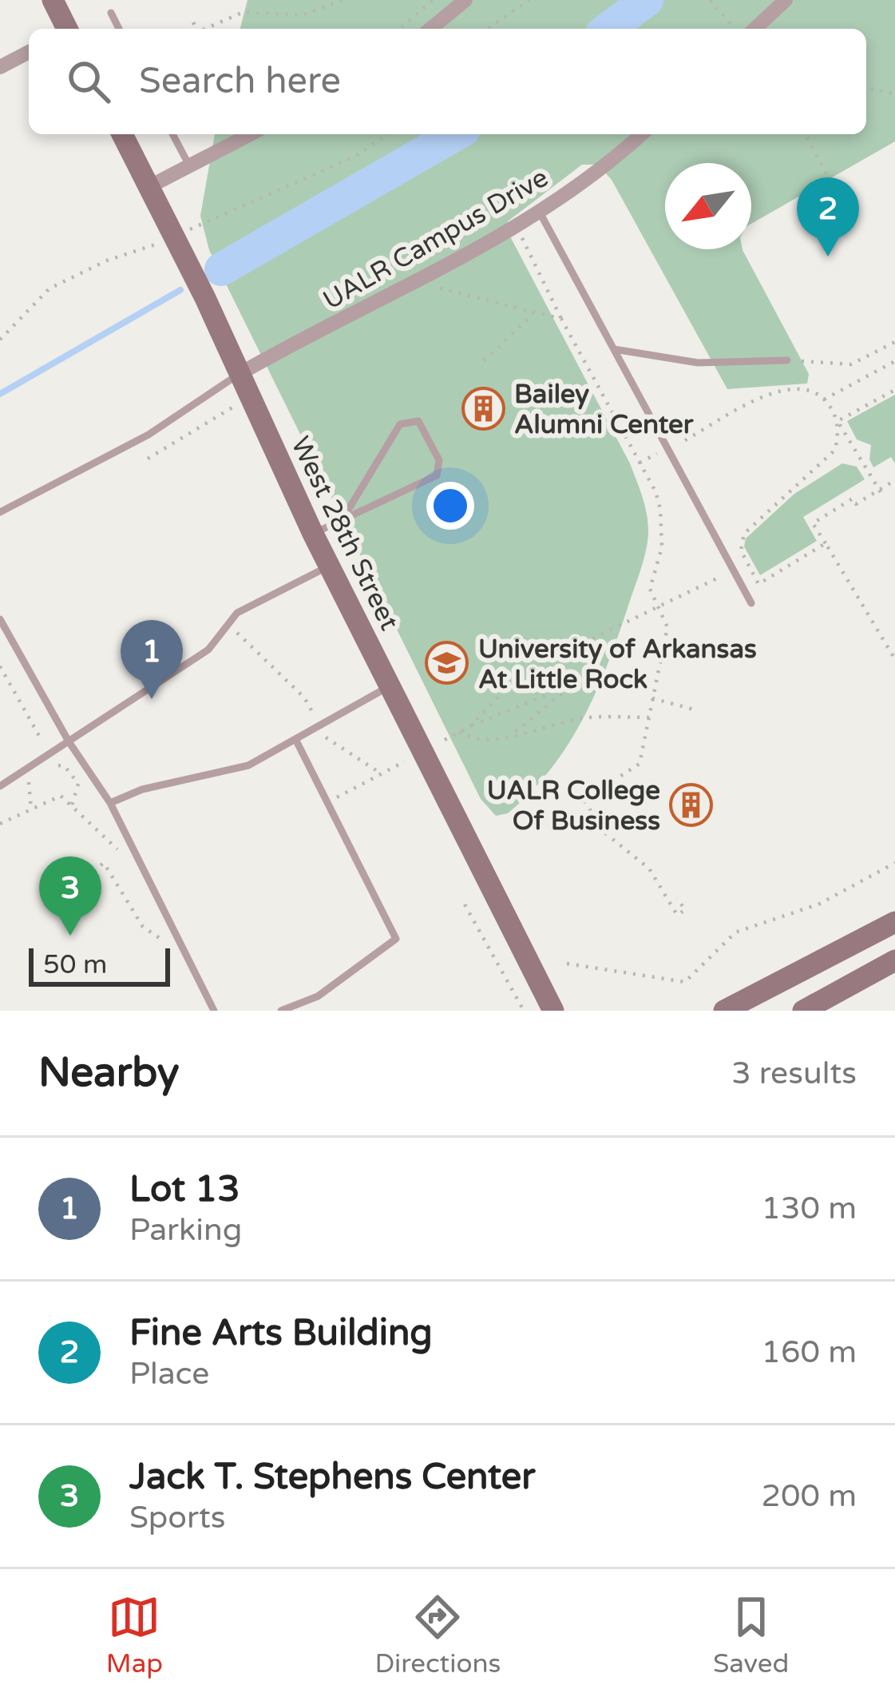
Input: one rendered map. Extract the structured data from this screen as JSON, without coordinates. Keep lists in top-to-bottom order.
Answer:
{
  "streets": {
    "street": ["UALR Campus Drive", "West 28th Street"]
  },
  "crossings": [
    ["UALR Campus Drive", "West 28th Street"]
  ],
  "places": {
    "building": ["Bailey Alumni Center", "UALR College Of Business"],
    "school or university": ["University of Arkansas At Little Rock"]
  },
  "scale_bar": "50 m",
  "north": "bottom left",
  "page": {
    "search": "Search here",
    "pins": ["2", "1", "3"],
    "scale": "50 m",
    "heading": ["Nearby", "3 results"],
    "list": [
      {
        "mark": "1",
        "name": "Lot 13",
        "note": "Parking",
        "value": "130 m"
      },
      {
        "mark": "2",
        "name": "Fine Arts Building",
        "note": "Place",
        "value": "160 m"
      },
      {
        "mark": "3",
        "name": "Jack T. Stephens Center",
        "note": "Sports",
        "value": "200 m"
      }
    ],
    "nav": ["Map", "Directions", "Saved"]
  }
}
